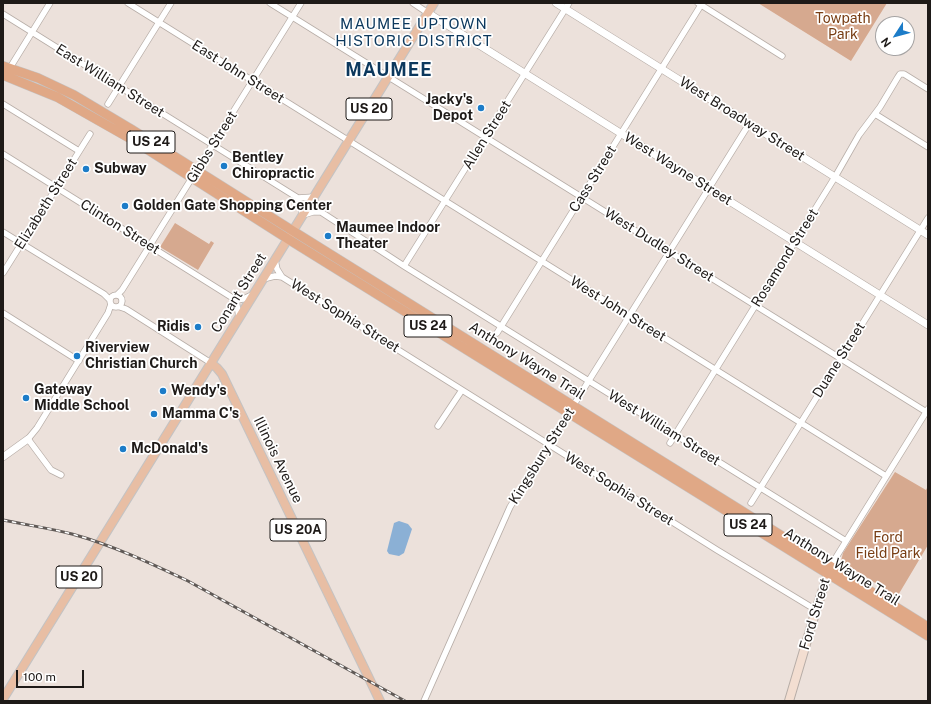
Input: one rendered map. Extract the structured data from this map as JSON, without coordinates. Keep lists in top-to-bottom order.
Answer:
{
  "streets": {
    "highway": ["US 24", "Anthony Wayne Trail"],
    "main road": [
      "US 20",
      "Conant Street",
      "Illinois Avenue",
      "US 20A",
      "Ford Street"
    ],
    "street": [
      "East John Street",
      "East William Street",
      "West Broadway Street",
      "Allen Street",
      "Gibbs Street",
      "West Wayne Street",
      "Cass Street",
      "Elizabeth Street",
      "Clinton Street",
      "West Dudley Street",
      "Rosamond Street",
      "West John Street",
      "West Sophia Street",
      "Duane Street",
      "West William Street",
      "Kingsbury Street"
    ]
  },
  "crossings": [
    ["East John Street", "Gibbs Street"],
    ["East John Street", "Conant Street"],
    ["East John Street", "West John Street"],
    ["East William Street", "Gibbs Street"],
    ["West Broadway Street", "Allen Street"],
    ["West Broadway Street", "Cass Street"],
    ["West Broadway Street", "Rosamond Street"],
    ["West Broadway Street", "Duane Street"],
    ["West Broadway Street", "Kingsbury Street"],
    ["Allen Street", "West Wayne Street"],
    ["Allen Street", "West Dudley Street"],
    ["Allen Street", "West John Street"],
    ["Allen Street", "West William Street"],
    ["Gibbs Street", "Clinton Street"],
    ["Gibbs Street", "West Dudley Street"],
    ["Gibbs Street", "Anthony Wayne Trail"],
    ["West Wayne Street", "Cass Street"],
    ["West Wayne Street", "Rosamond Street"],
    ["West Wayne Street", "Conant Street"],
    ["West Wayne Street", "Duane Street"],
    ["West Wayne Street", "Kingsbury Street"],
    ["Cass Street", "West Dudley Street"],
    ["Cass Street", "West John Street"],
    ["Cass Street", "West William Street"],
    ["Elizabeth Street", "Clinton Street"],
    ["West Dudley Street", "Rosamond Street"],
    ["West Dudley Street", "Conant Street"],
    ["West Dudley Street", "Duane Street"],
    ["West Dudley Street", "Kingsbury Street"],
    ["West Dudley Street", "Ford Street"],
    ["Rosamond Street", "West John Street"],
    ["Rosamond Street", "West William Street"],
    ["Conant Street", "West John Street"],
    ["Conant Street", "West Sophia Street"],
    ["Conant Street", "Anthony Wayne Trail"],
    ["Conant Street", "Illinois Avenue"],
    ["West John Street", "Duane Street"],
    ["West John Street", "Kingsbury Street"],
    ["West John Street", "Ford Street"],
    ["West Sophia Street", "Kingsbury Street"],
    ["West Sophia Street", "Ford Street"],
    ["Duane Street", "West William Street"],
    ["Anthony Wayne Trail", "Kingsbury Street"],
    ["Anthony Wayne Trail", "Ford Street"],
    ["West William Street", "Kingsbury Street"],
    ["West William Street", "Ford Street"]
  ],
  "districts": ["MAUMEE UPTOWN HISTORIC DISTRICT", "MAUMEE"],
  "parks": ["Towpath Park", "Ford Field Park"],
  "places": [
    "Jacky's Depot",
    "Bentley Chiropractic",
    "Subway",
    "Golden Gate Shopping Center",
    "Maumee Indoor Theater",
    "Ridis",
    "Riverview Christian Church",
    "Wendy's",
    "Gateway Middle School",
    "Mamma C's",
    "McDonald's"
  ],
  "scale_bar": "100 m",
  "north": "bottom left"
}
